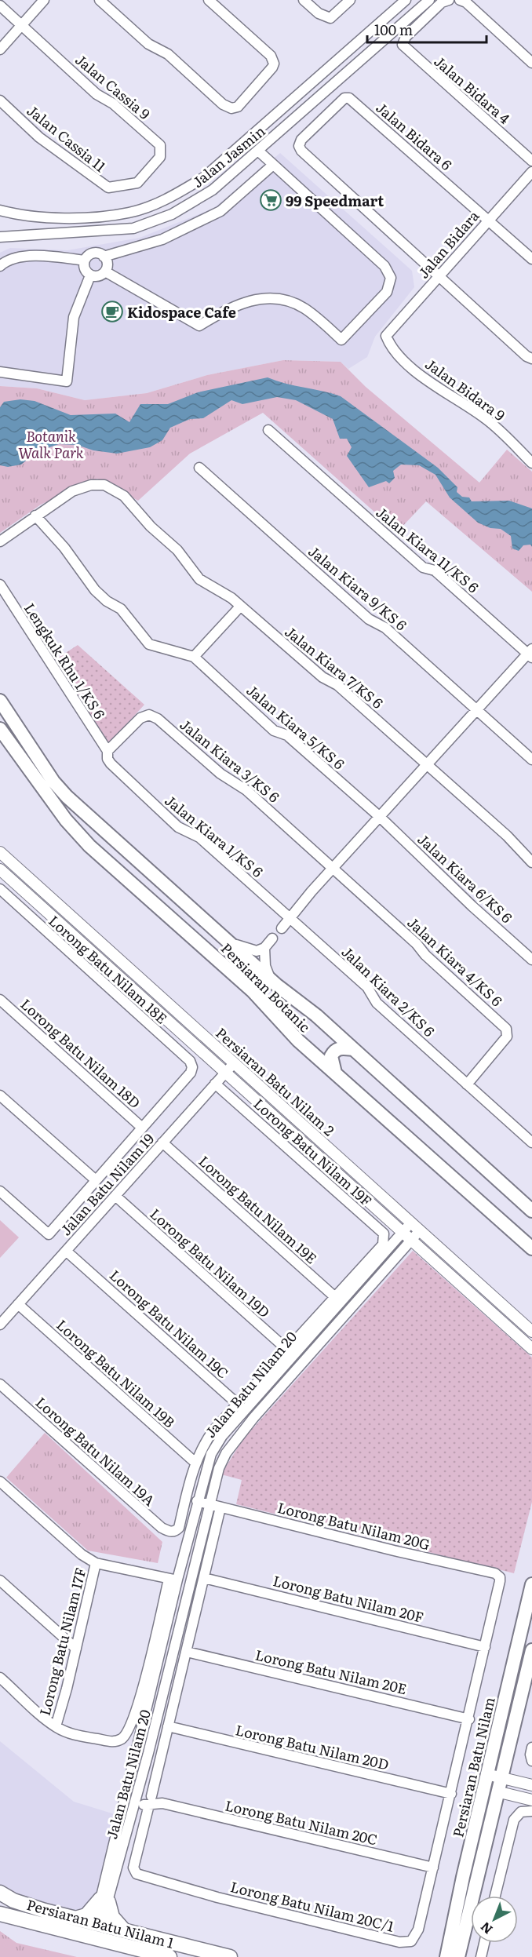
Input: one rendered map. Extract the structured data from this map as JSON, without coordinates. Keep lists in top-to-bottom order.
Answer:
{
  "streets": {
    "main road": ["Persiaran Botanic", "Persiaran Batu Nilam", "Persiaran Batu Nilam 1"],
    "street": [
      "Jalan Cassia 9",
      "Jalan Bidara 4",
      "Jalan Bidara 6",
      "Jalan Cassia 11",
      "Jalan Jasmin",
      "Jalan Bidara",
      "Jalan Bidara 9",
      "Jalan Kiara 11/KS 6",
      "Jalan Kiara 9/KS 6",
      "Lengkuk Rhu 1/KS 6",
      "Jalan Kiara 7/KS 6",
      "Jalan Kiara 5/KS 6",
      "Jalan Kiara 3/KS 6",
      "Jalan Kiara 1/KS 6",
      "Jalan Kiara 6/KS 6",
      "Jalan Kiara 4/KS 6",
      "Lorong Batu Nilam 18E",
      "Jalan Kiara 2/KS 6",
      "Lorong Batu Nilam 18D",
      "Persiaran Batu Nilam 2",
      "Lorong Batu Nilam 19F",
      "Jalan Batu Nilam 19",
      "Lorong Batu Nilam 19E",
      "Lorong Batu Nilam 19D",
      "Lorong Batu Nilam 19C",
      "Lorong Batu Nilam 19B",
      "Jalan Batu Nilam 20",
      "Lorong Batu Nilam 19A",
      "Lorong Batu Nilam 20G",
      "Lorong Batu Nilam 20F",
      "Lorong Batu Nilam 17F",
      "Lorong Batu Nilam 20E",
      "Lorong Batu Nilam 20D",
      "Lorong Batu Nilam 20C",
      "Lorong Batu Nilam 20C/1"
    ]
  },
  "crossings": [
    ["Jalan Cassia 9", "Jalan Cassia 11"],
    ["Jalan Bidara 6", "Jalan Bidara"],
    ["Jalan Bidara", "Jalan Bidara 9"],
    ["Lengkuk Rhu 1/KS 6", "Jalan Kiara 3/KS 6"],
    ["Lengkuk Rhu 1/KS 6", "Jalan Kiara 1/KS 6"],
    ["Jalan Kiara 5/KS 6", "Jalan Kiara 6/KS 6"],
    ["Jalan Kiara 3/KS 6", "Jalan Kiara 1/KS 6"],
    ["Jalan Kiara 3/KS 6", "Jalan Kiara 4/KS 6"],
    ["Jalan Kiara 1/KS 6", "Jalan Kiara 2/KS 6"],
    ["Jalan Kiara 4/KS 6", "Jalan Kiara 2/KS 6"],
    ["Lorong Batu Nilam 18E", "Lorong Batu Nilam 18D"],
    ["Persiaran Batu Nilam 2", "Jalan Batu Nilam 19"],
    ["Persiaran Batu Nilam 2", "Jalan Batu Nilam 20"],
    ["Lorong Batu Nilam 19F", "Jalan Batu Nilam 19"],
    ["Lorong Batu Nilam 19F", "Lorong Batu Nilam 19E"],
    ["Jalan Batu Nilam 19", "Lorong Batu Nilam 19E"],
    ["Jalan Batu Nilam 19", "Lorong Batu Nilam 19D"],
    ["Jalan Batu Nilam 19", "Lorong Batu Nilam 19C"],
    ["Jalan Batu Nilam 19", "Lorong Batu Nilam 19B"],
    ["Lorong Batu Nilam 19C", "Jalan Batu Nilam 20"],
    ["Lorong Batu Nilam 19B", "Lorong Batu Nilam 19A"],
    ["Jalan Batu Nilam 20", "Lorong Batu Nilam 20G"],
    ["Jalan Batu Nilam 20", "Persiaran Batu Nilam 1"],
    ["Lorong Batu Nilam 20G", "Lorong Batu Nilam 20F"],
    ["Lorong Batu Nilam 20C", "Lorong Batu Nilam 20C/1"]
  ],
  "parks": ["Botanik Walk Park"],
  "places": {
    "supermarket": ["99 Speedmart"],
    "cafe": ["Kidospace Cafe"]
  },
  "scale_bar": "100 m",
  "north": "bottom left"
}
